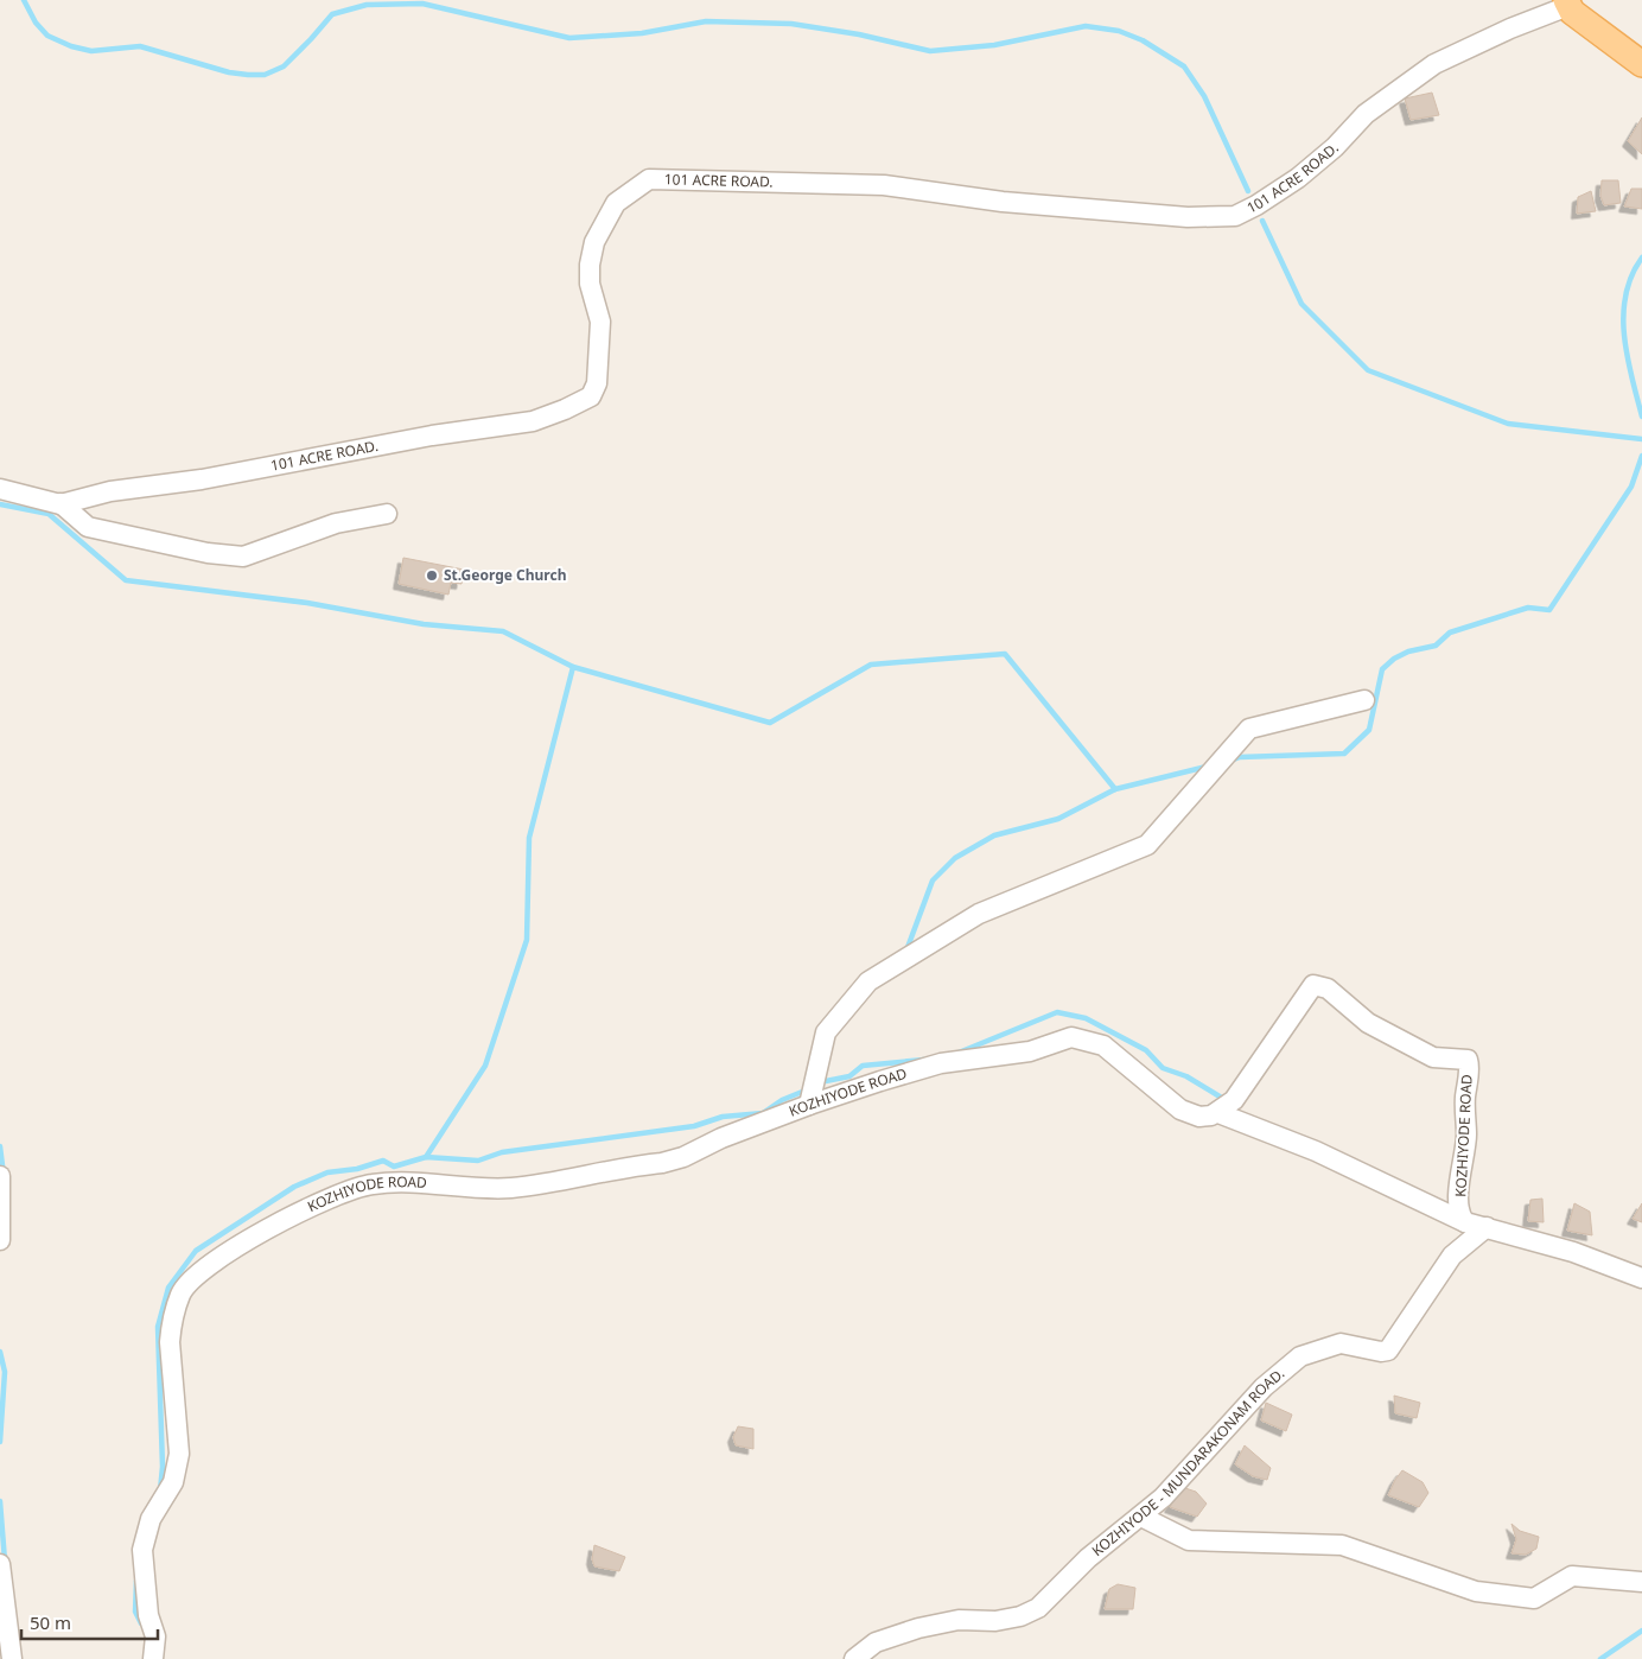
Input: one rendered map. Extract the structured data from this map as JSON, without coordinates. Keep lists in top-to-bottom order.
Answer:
{
  "streets": {
    "street": ["101 ACRE ROAD.", "KOZHIYODE ROAD", "KOZHIYODE - MUNDARAKONAM ROAD."]
  },
  "places": ["St.George Church"],
  "scale_bar": "50 m"
}
